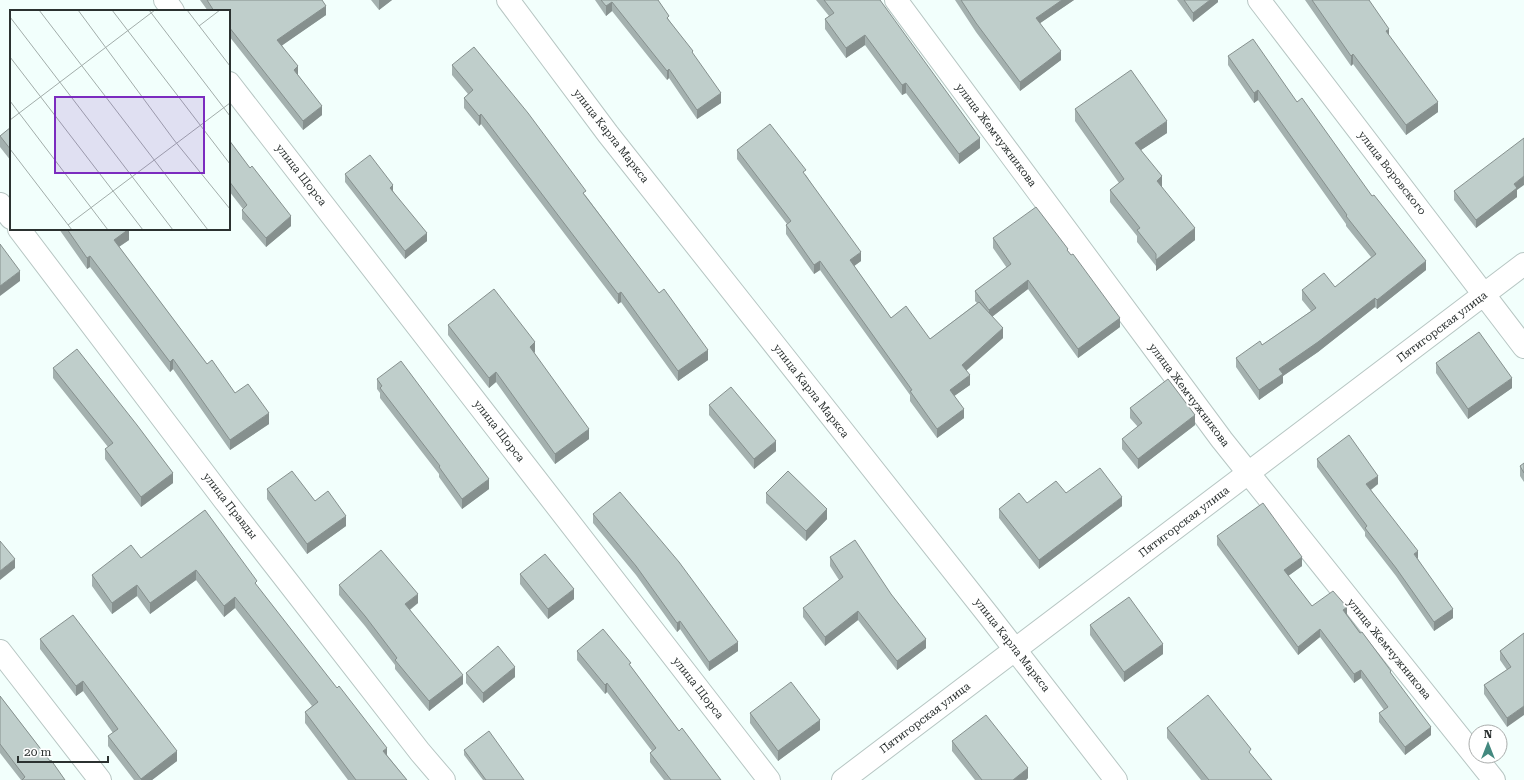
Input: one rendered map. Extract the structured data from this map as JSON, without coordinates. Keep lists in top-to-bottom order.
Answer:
{
  "streets": {
    "street": [
      "улица Жемчужникова",
      "улица Карла Маркса",
      "улица Воровского",
      "улица Щорса",
      "Пятигорская улица",
      "улица Правды"
    ]
  },
  "crossings": [
    ["улица Жемчужникова", "Пятигорская улица"],
    ["улица Карла Маркса", "Пятигорская улица"],
    ["улица Воровского", "Пятигорская улица"]
  ],
  "scale_bar": "20 m",
  "north": "top"
}
